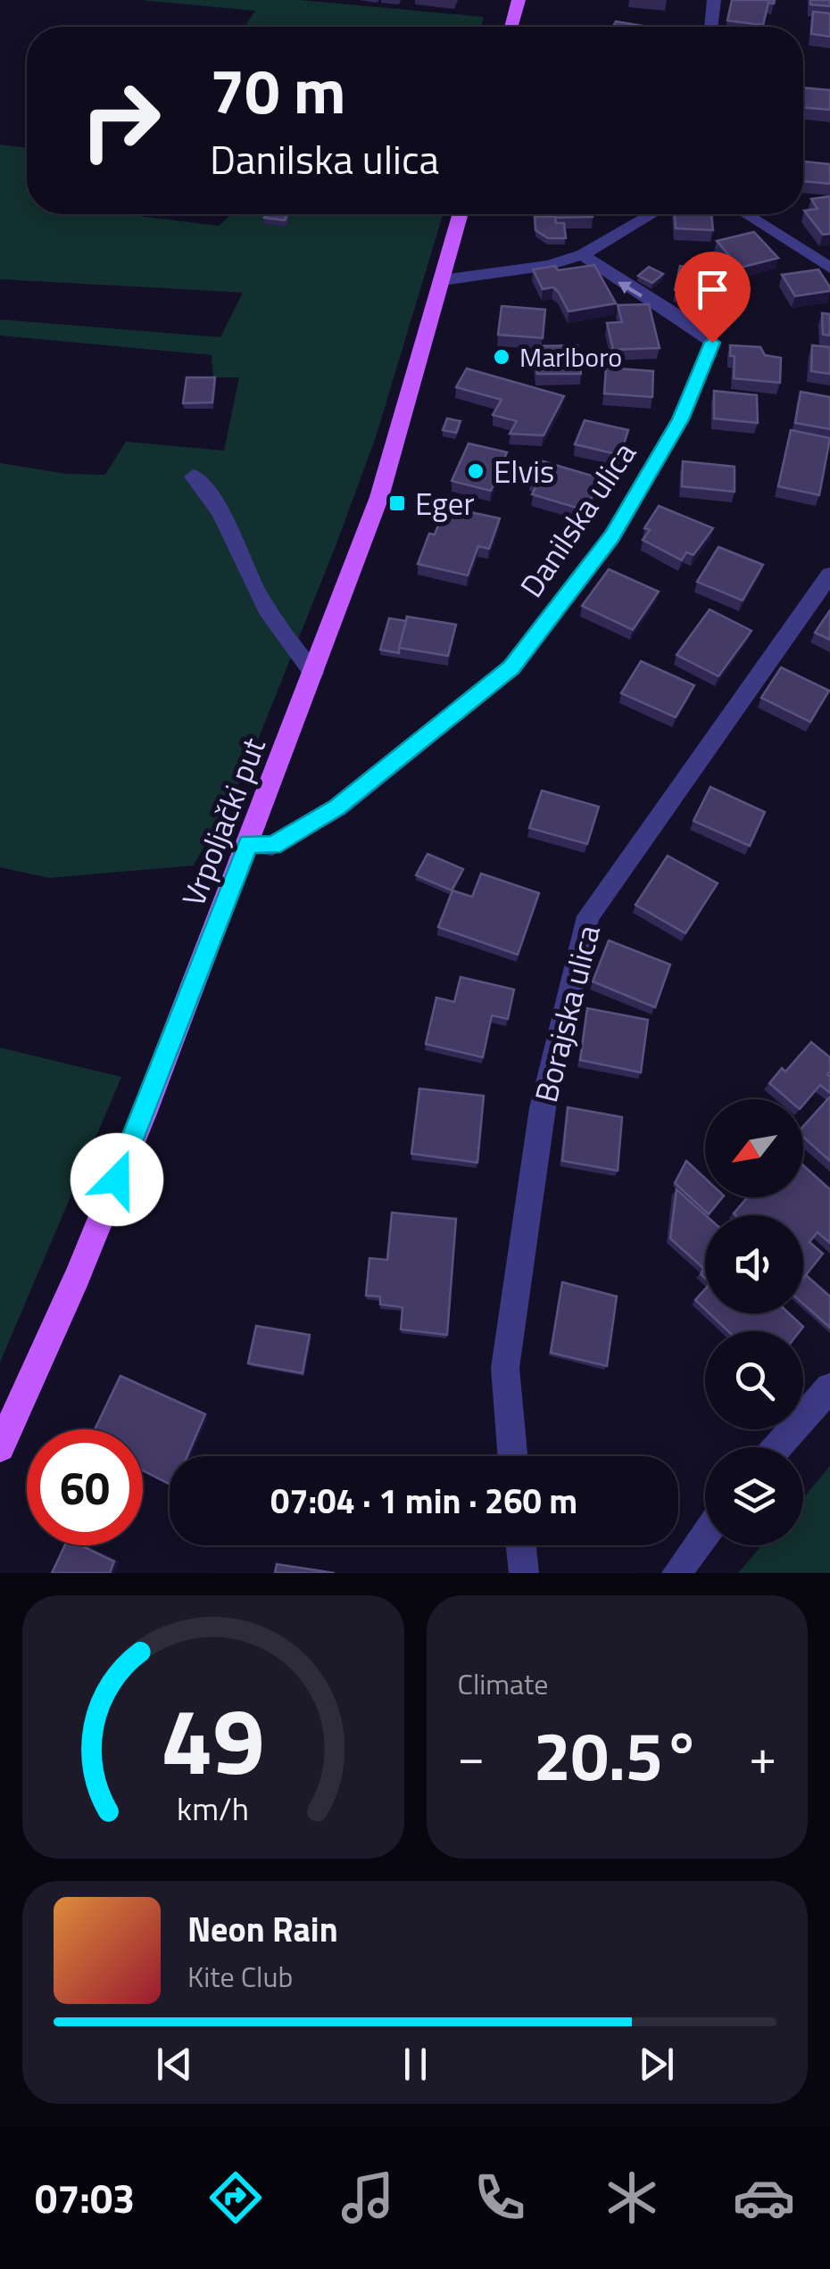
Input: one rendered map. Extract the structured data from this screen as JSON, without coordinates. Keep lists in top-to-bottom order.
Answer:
{
  "streets": {
    "main road": ["Vrpoljački put"],
    "street": ["Danilska ulica", "Borajska ulica"]
  },
  "crossings": [
    ["Danilska ulica", "Vrpoljački put"]
  ],
  "places": {
    "other": ["Marlboro", "Elvis"],
    "transit": ["Eger"]
  },
  "north": "bottom left",
  "page": {
    "turn": ["70 m", "Danilska ulica"],
    "limit": "60",
    "trip": "07:04 · 1 min · 260 m",
    "tile": "Climate",
    "heat": ["−", "20.5°", "+"],
    "song": ["Neon Rain", "Kite Club"],
    "tabs": "07:03",
    "gauge": ["49", "km/h"]
  }
}
